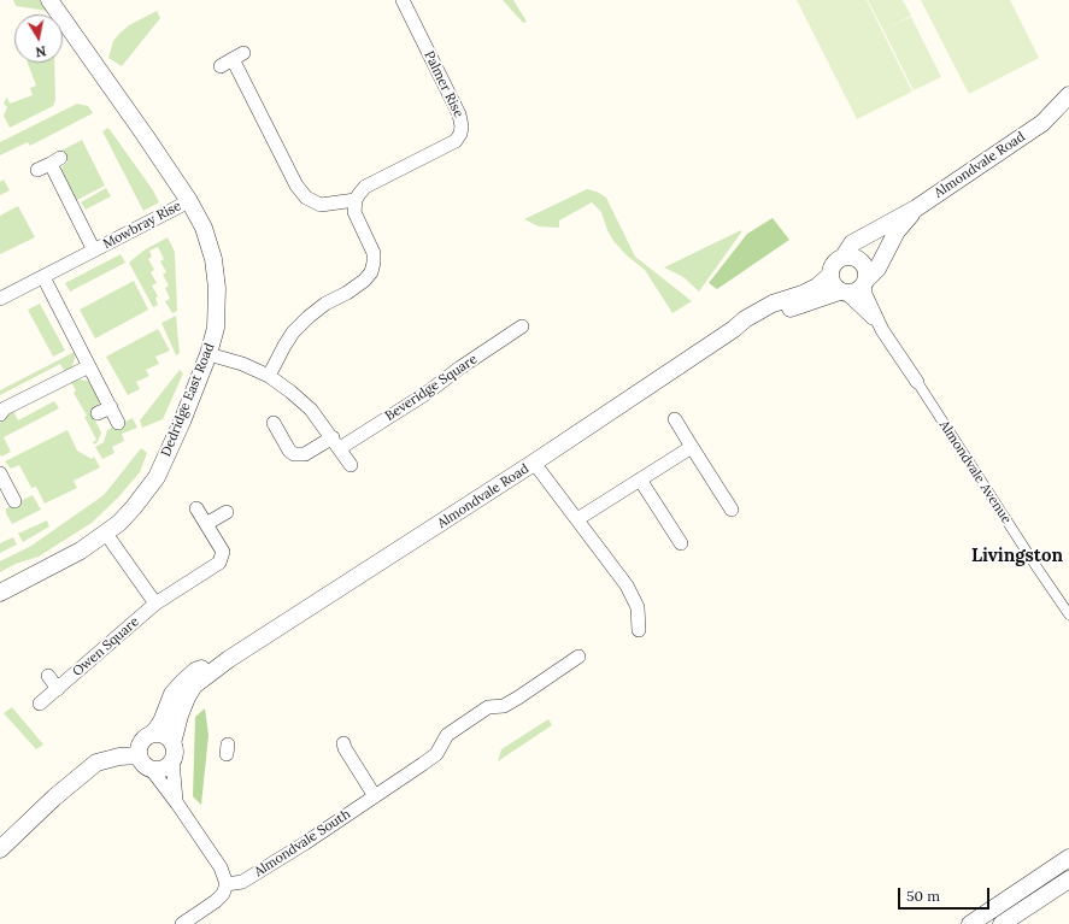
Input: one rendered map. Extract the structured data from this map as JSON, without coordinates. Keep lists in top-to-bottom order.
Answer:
{
  "streets": {
    "street": [
      "Palmer Rise",
      "Almondvale Road",
      "Mowbray Rise",
      "Beveridge Square",
      "Dedridge East Road",
      "Almondvale Avenue",
      "Owen Square",
      "Almondvale South"
    ]
  },
  "crossings": [
    ["Almondvale Road", "Almondvale Avenue"],
    ["Mowbray Rise", "Dedridge East Road"]
  ],
  "districts": ["Livingston"],
  "scale_bar": "50 m",
  "north": "bottom"
}
